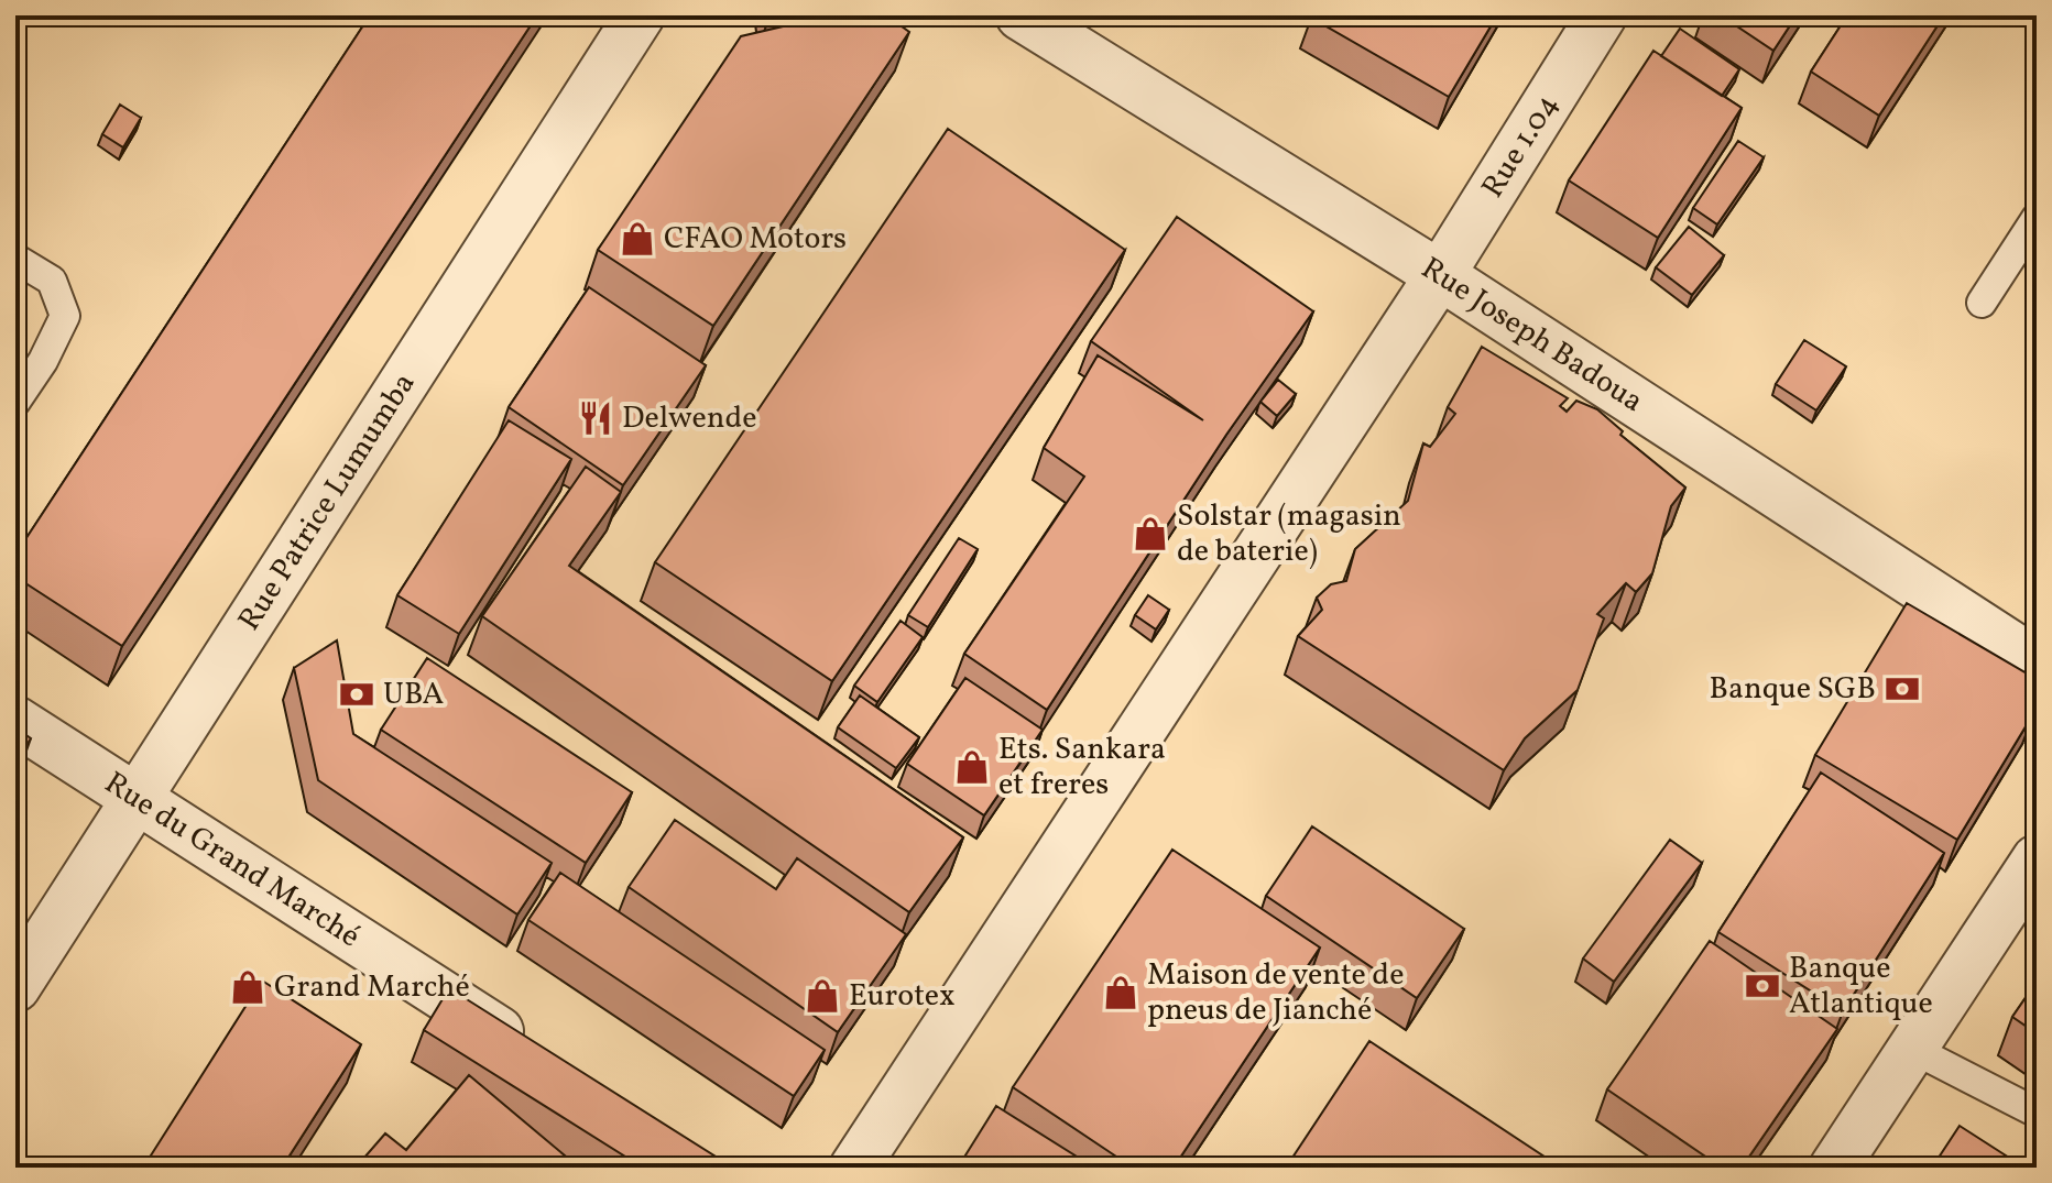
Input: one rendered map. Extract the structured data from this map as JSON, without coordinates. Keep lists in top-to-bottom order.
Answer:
{
  "streets": {
    "street": [
      "Rue 1.04",
      "Rue Joseph Badoua",
      "Rue Patrice Lumumba",
      "Rue du Grand Marché"
    ]
  },
  "crossings": [
    ["Rue 1.04", "Rue Joseph Badoua"],
    ["Rue Patrice Lumumba", "Rue du Grand Marché"]
  ],
  "places": {
    "shop": [
      "CFAO Motors",
      "Solstar (magasin de baterie)",
      "Ets. Sankara et freres",
      "Grand Marché",
      "Maison de vente de pneus de Jianché",
      "Eurotex"
    ],
    "restaurant": ["Delwende"],
    "bank": ["Banque SGB", "UBA", "Banque Atlantique"]
  }
}
